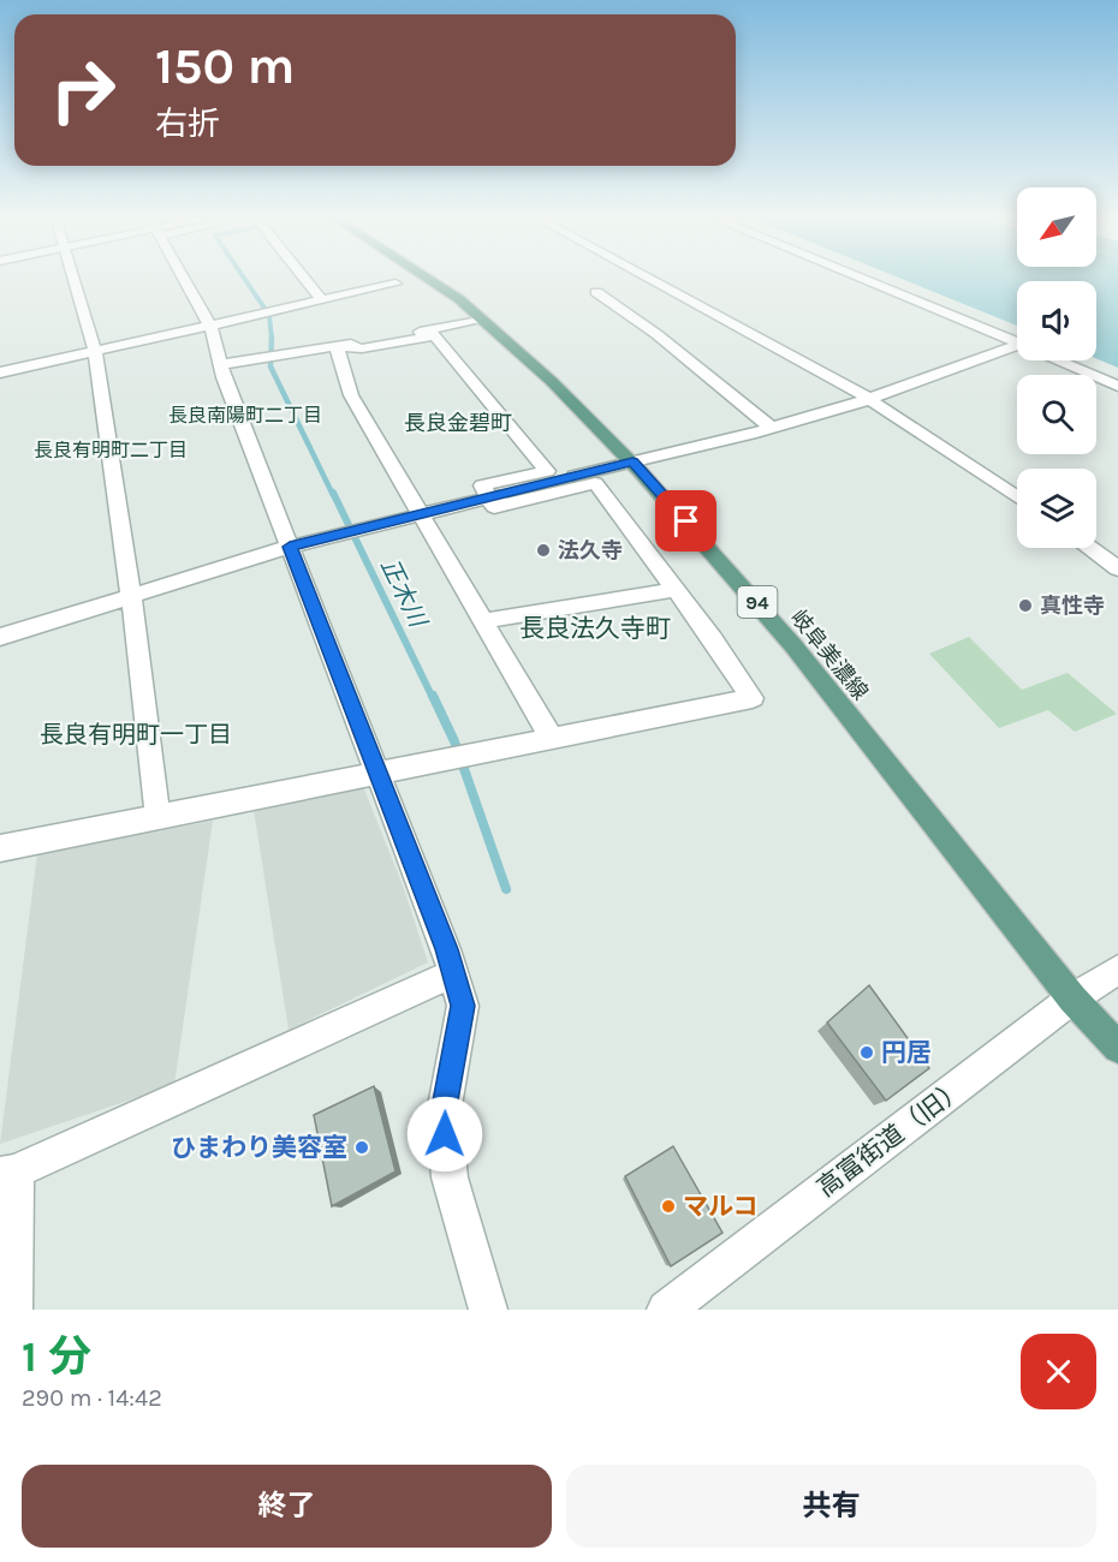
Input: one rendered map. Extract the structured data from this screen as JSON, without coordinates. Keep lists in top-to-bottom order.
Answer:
{
  "streets": {
    "main road": ["94", "岐阜美濃線"],
    "street": ["高富街道（旧）"]
  },
  "crossings": [
    ["岐阜美濃線", "高富街道（旧）"]
  ],
  "districts": [
    "長良南陽町二丁目",
    "長良金碧町",
    "長良有明町二丁目",
    "長良法久寺町",
    "長良有明町一丁目"
  ],
  "water": ["正木川"],
  "places": [
    "法久寺",
    "真性寺",
    "円居",
    "ひまわり美容室",
    "マルコ"
  ],
  "north": "bottom left",
  "page": {
    "turn": ["150 m", "右折"],
    "heading": ["1 分", "290 m · 14:42"],
    "buttons": ["終了", "共有"]
  }
}
